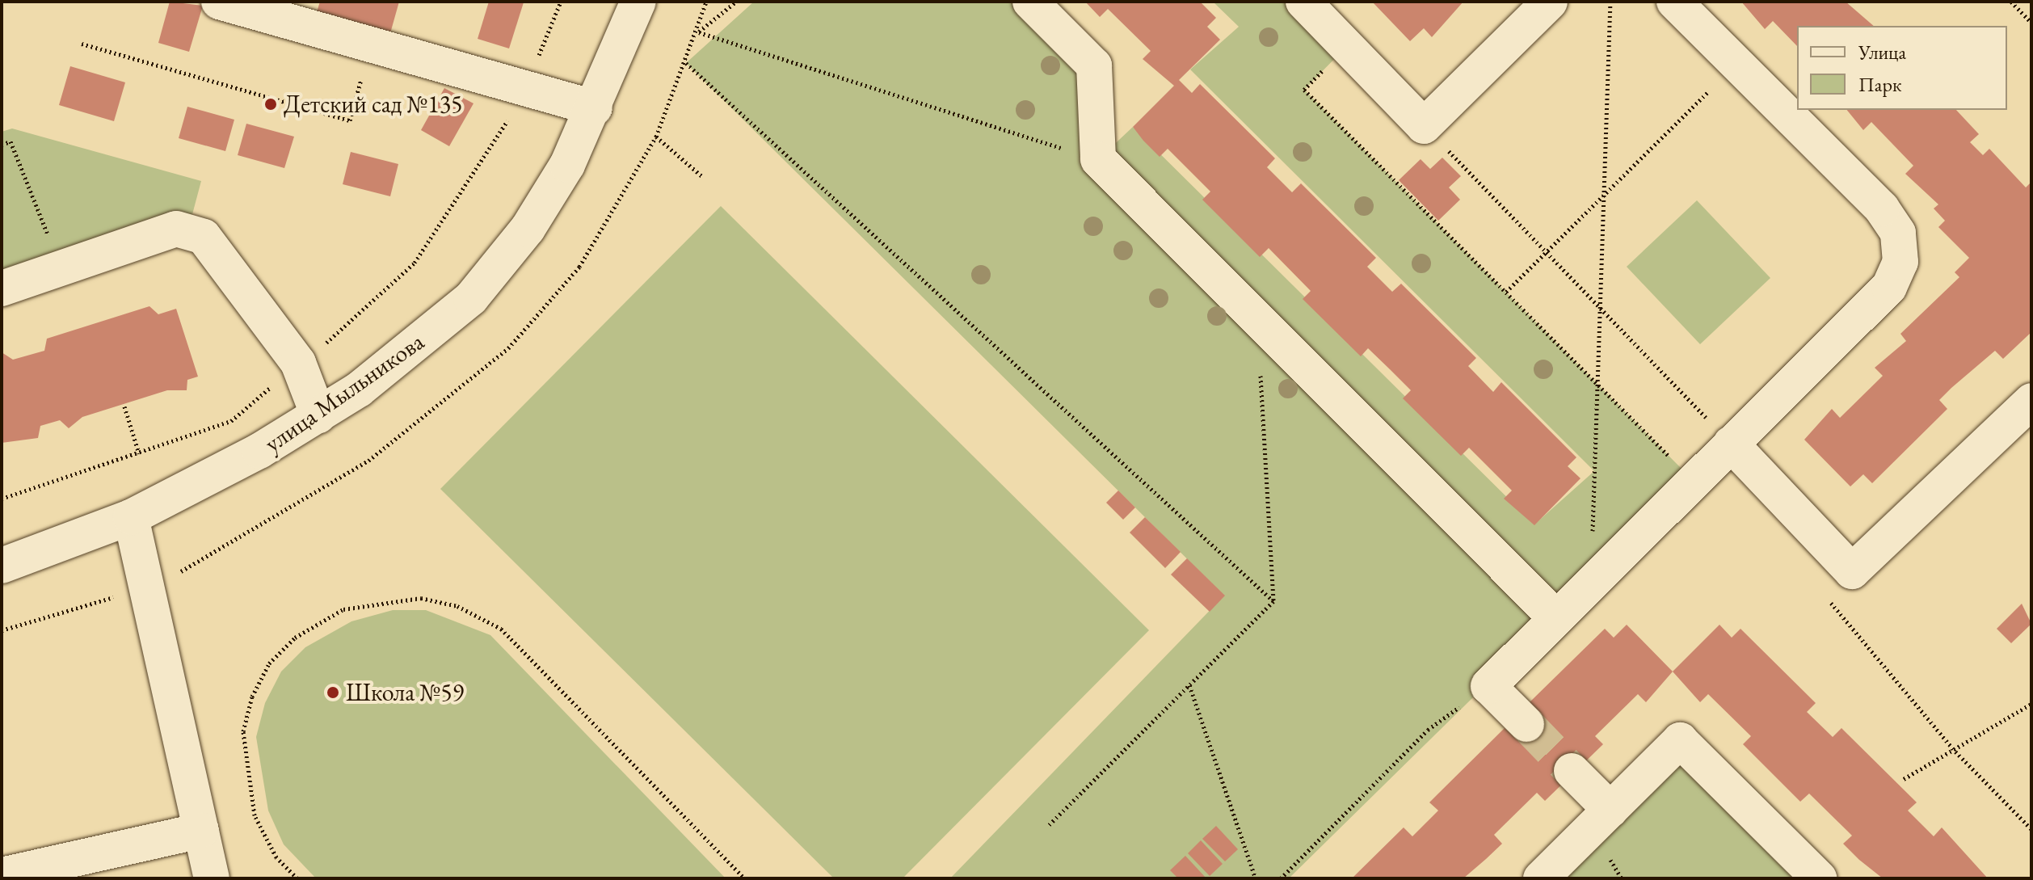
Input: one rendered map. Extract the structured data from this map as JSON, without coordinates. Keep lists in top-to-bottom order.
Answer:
{
  "streets": {
    "street": ["улица Мыльникова"]
  },
  "places": ["Детский сад №135", "Школа №59"],
  "legend": ["Улица", "Парк"]
}
